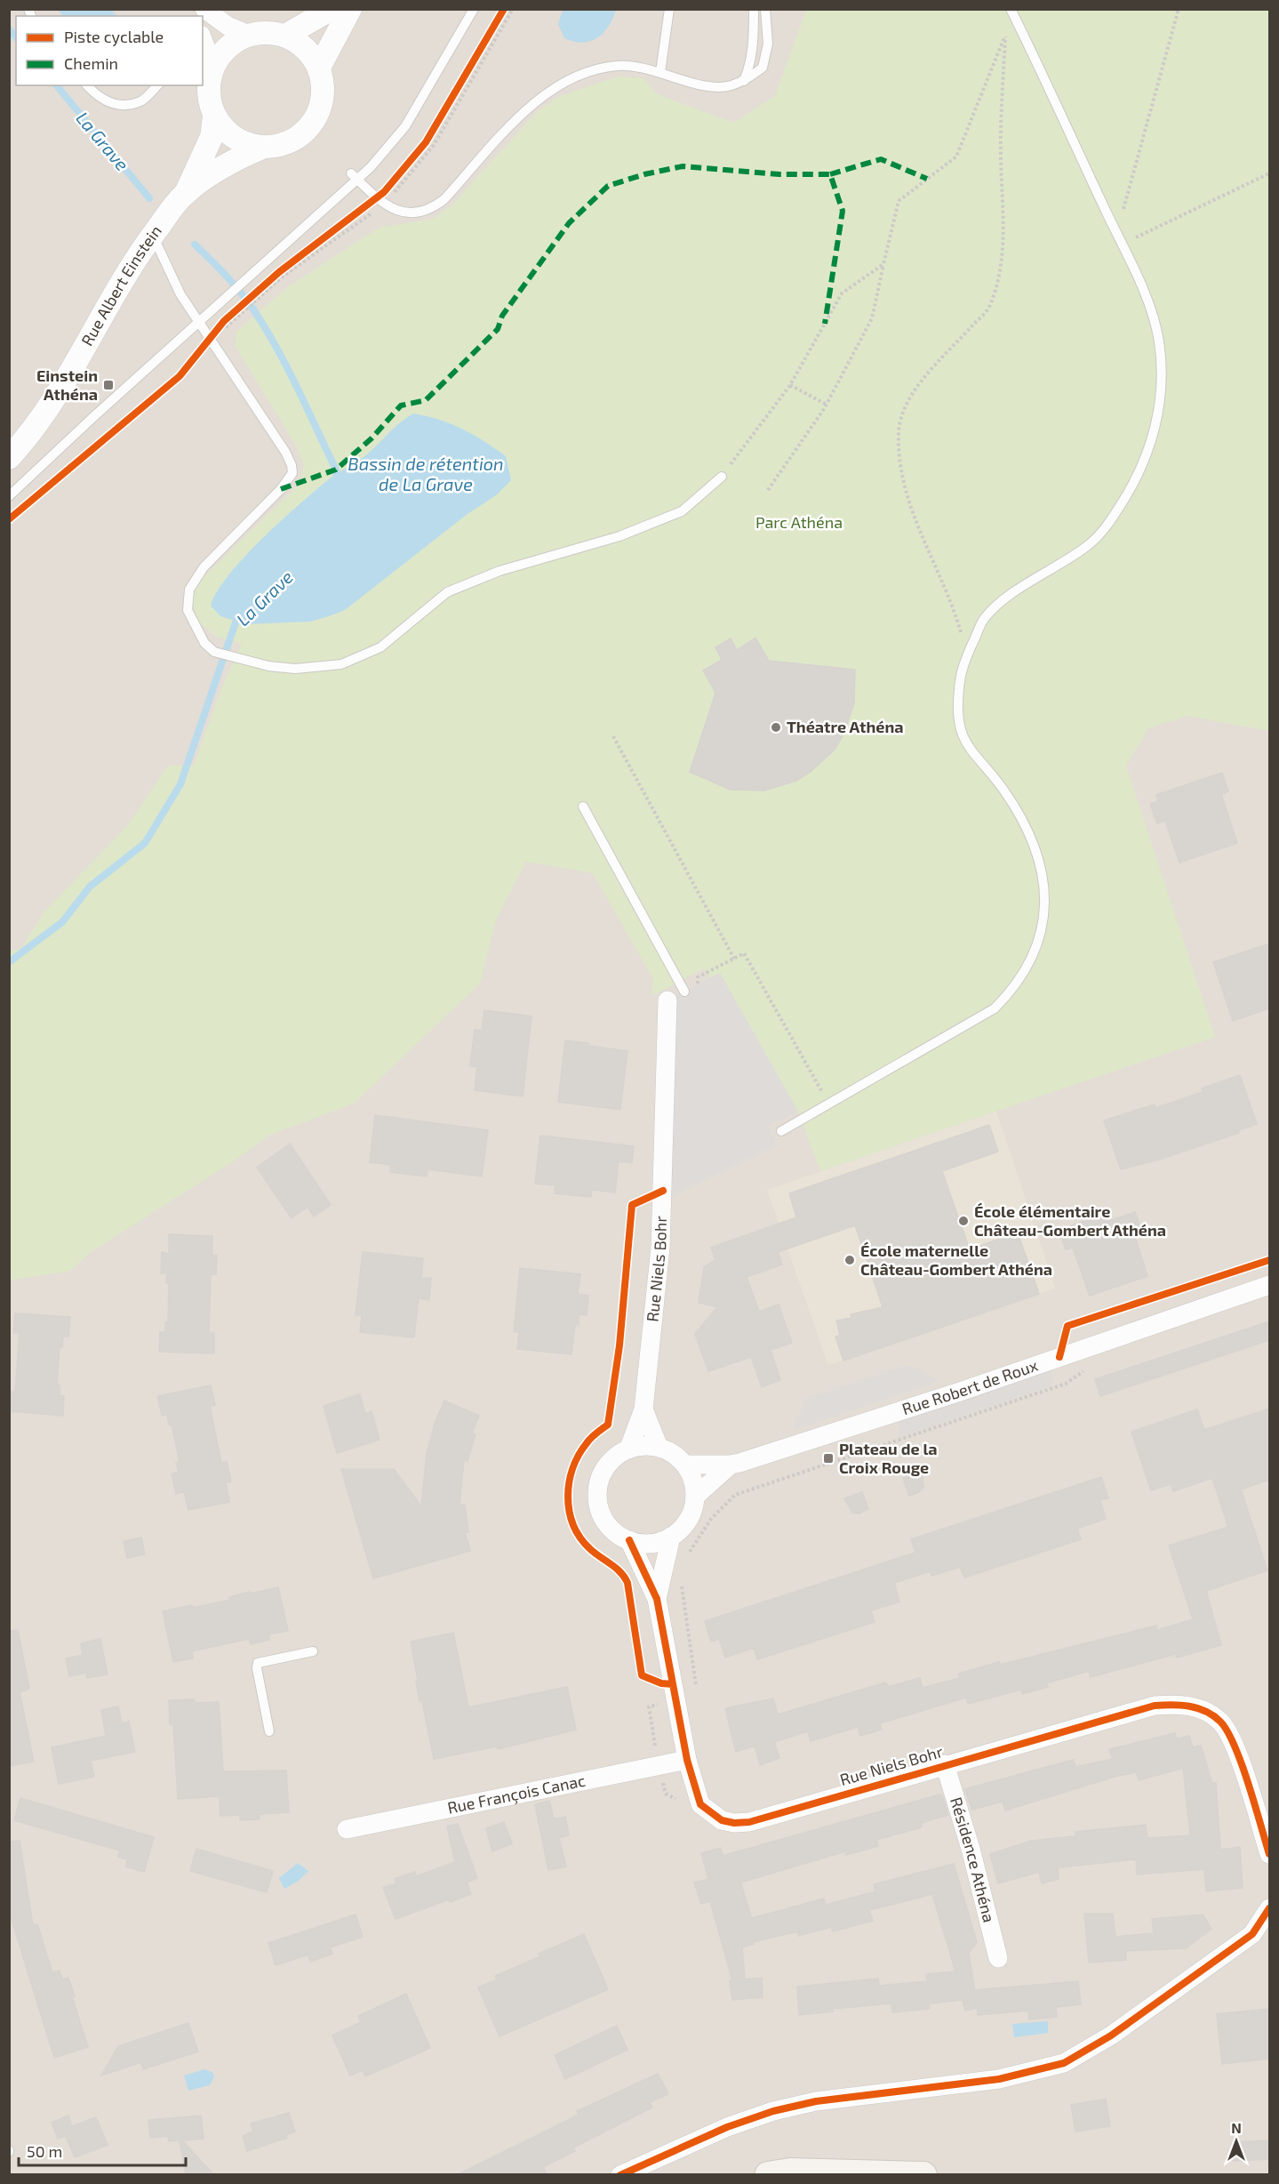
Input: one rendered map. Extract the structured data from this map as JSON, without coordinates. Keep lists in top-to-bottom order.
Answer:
{
  "streets": {
    "street": [
      "Rue Albert Einstein",
      "Rue Niels Bohr",
      "Rue Robert de Roux",
      "Rue François Canac",
      "Résidence Athéna"
    ]
  },
  "crossings": [
    ["Rue Niels Bohr", "Rue Robert de Roux"],
    ["Rue Niels Bohr", "Rue François Canac"],
    ["Rue Niels Bohr", "Résidence Athéna"]
  ],
  "water": ["La Grave", "Bassin de rétention de La Grave"],
  "parks": ["Parc Athéna"],
  "places": {
    "transit": ["Einstein Athéna", "Plateau de la Croix Rouge"],
    "other": ["Théatre Athéna", "École élémentaire Château-Gombert Athéna", "École maternelle Château-Gombert Athéna"]
  },
  "legend": ["Piste cyclable", "Chemin"],
  "scale_bar": "50 m",
  "north": "top"
}
